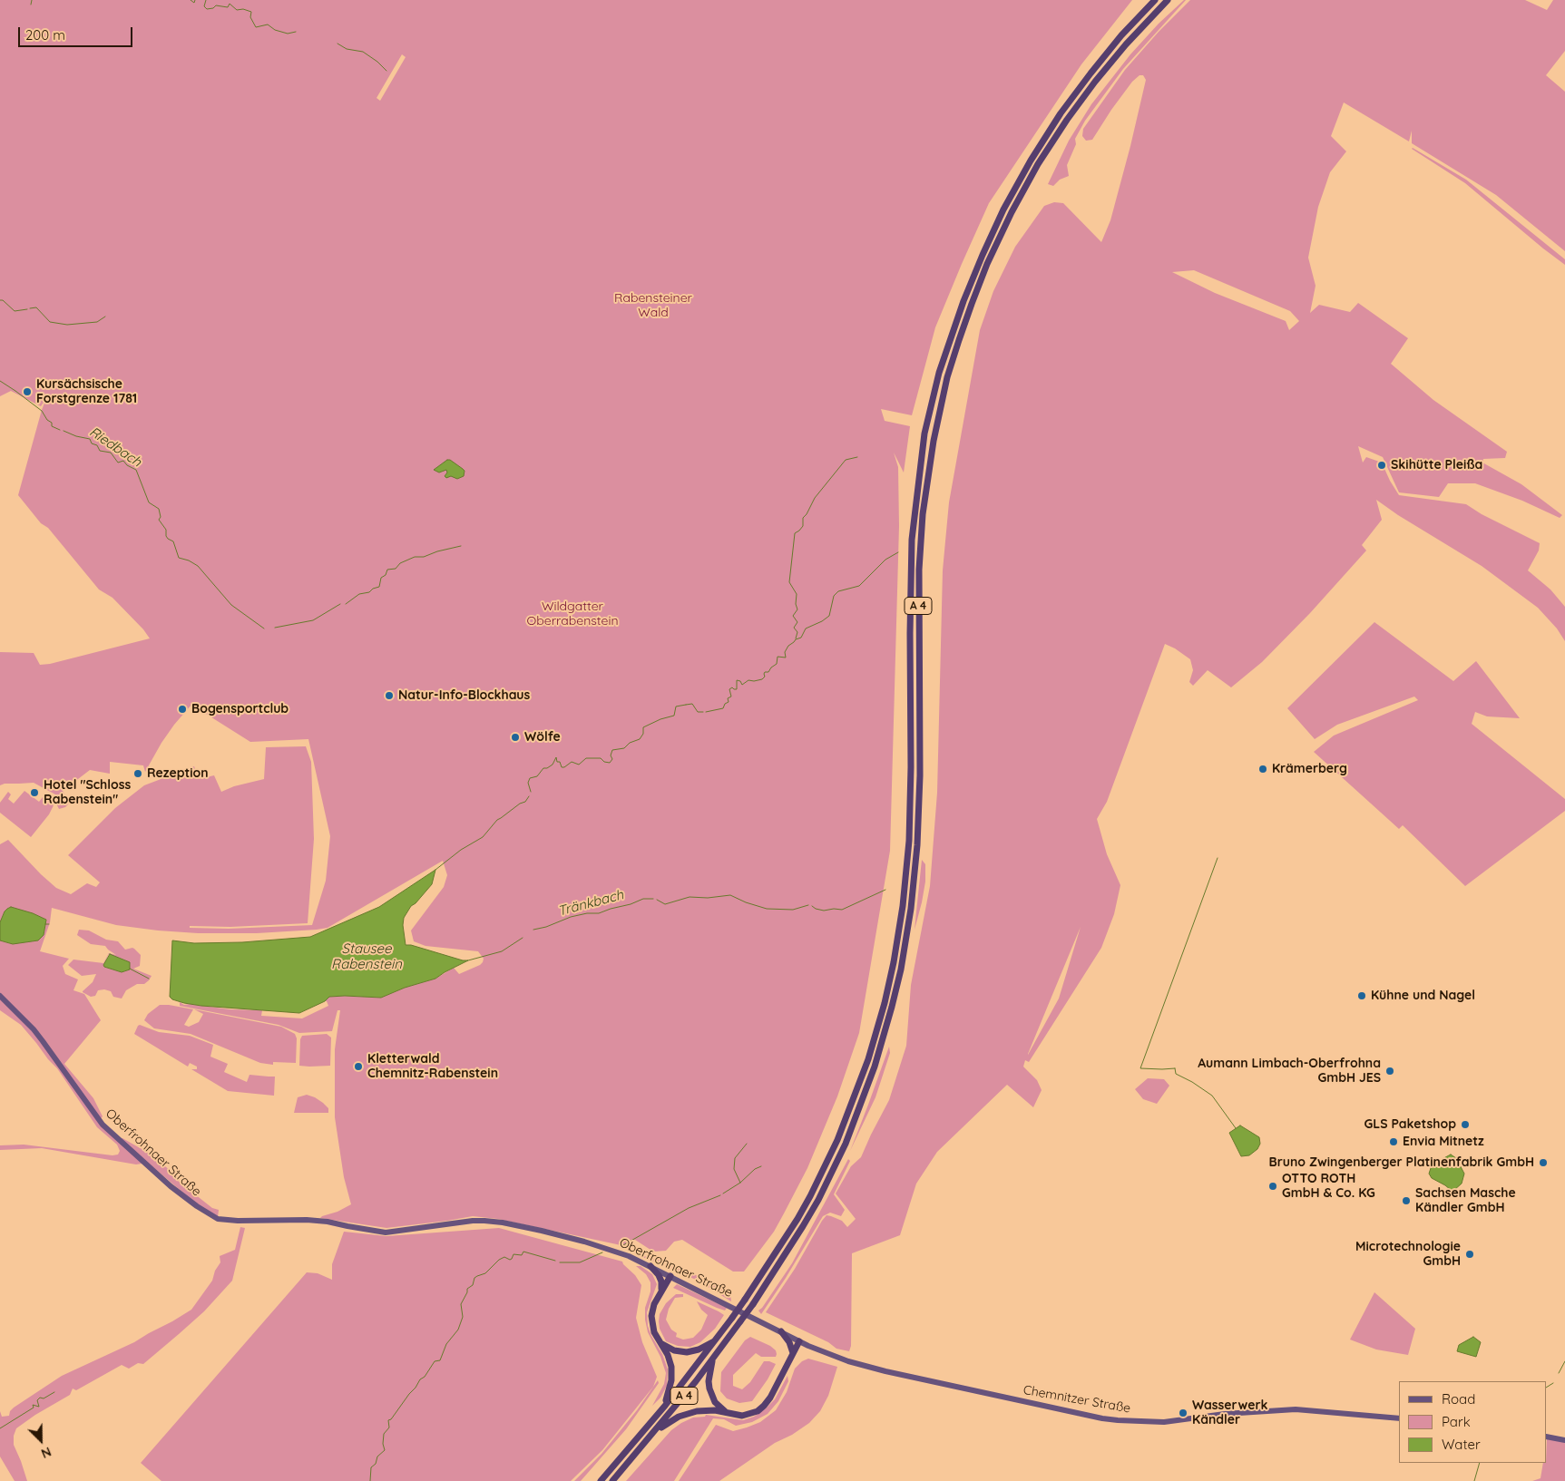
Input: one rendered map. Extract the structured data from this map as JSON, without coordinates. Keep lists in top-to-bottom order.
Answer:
{
  "streets": {
    "highway": ["A 4"],
    "main road": ["Oberfrohnaer Straße", "Chemnitzer Straße"]
  },
  "crossings": [
    ["Oberfrohnaer Straße", "Chemnitzer Straße"]
  ],
  "water": ["Riedbach", "Tränkbach", "Stausee Rabenstein"],
  "parks": ["Rabensteiner Wald", "Wildgatter Oberrabenstein"],
  "places": [
    "Kursächsische Forstgrenze 1781",
    "Skihütte Pleißa",
    "Natur-Info-Blockhaus",
    "Bogensportclub",
    "Wölfe",
    "Krämerberg",
    "Rezeption",
    "Hotel \"Schloss Rabenstein\"",
    "Kühne und Nagel",
    "Kletterwald Chemnitz-Rabenstein",
    "Aumann Limbach-Oberfrohna GmbH JES",
    "GLS Paketshop",
    "Envia Mitnetz",
    "Bruno Zwingenberger Platinenfabrik GmbH",
    "OTTO ROTH GmbH & Co. KG",
    "Sachsen Masche Kändler GmbH",
    "Microtechnologie GmbH",
    "Wasserwerk Kändler"
  ],
  "legend": ["Road", "Park", "Water"],
  "scale_bar": "200 m",
  "north": "bottom right"
}
